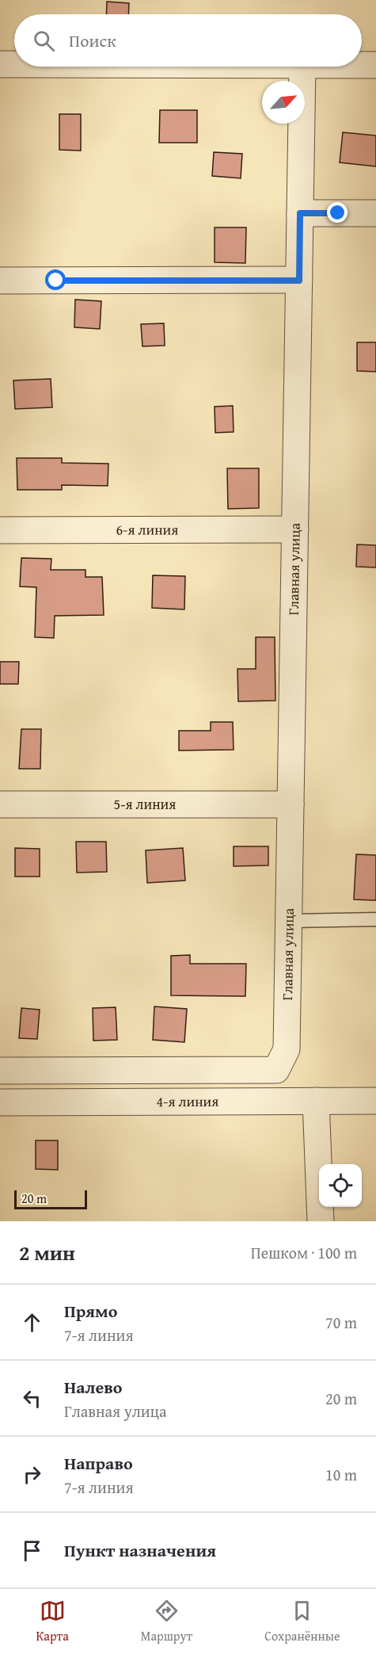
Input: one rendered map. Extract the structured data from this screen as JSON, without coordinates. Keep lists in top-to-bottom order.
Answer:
{
  "streets": {
    "street": [
      "6-я линия",
      "Главная улица",
      "5-я линия",
      "4-я линия"
    ]
  },
  "crossings": [
    ["6-я линия", "Главная улица"],
    ["Главная улица", "5-я линия"]
  ],
  "scale_bar": "20 m",
  "north": "top right",
  "page": {
    "search": "Поиск",
    "scale": "20 m",
    "heading": ["2 мин", "Пешком · 100 m"],
    "list": [
      ["Прямо", "7-я линия", "70 m"],
      ["Налево", "Главная улица", "20 m"],
      ["Направо", "7-я линия", "10 m"],
      "Пункт назначения"
    ],
    "nav": ["Карта", "Маршрут", "Сохранённые"]
  }
}
